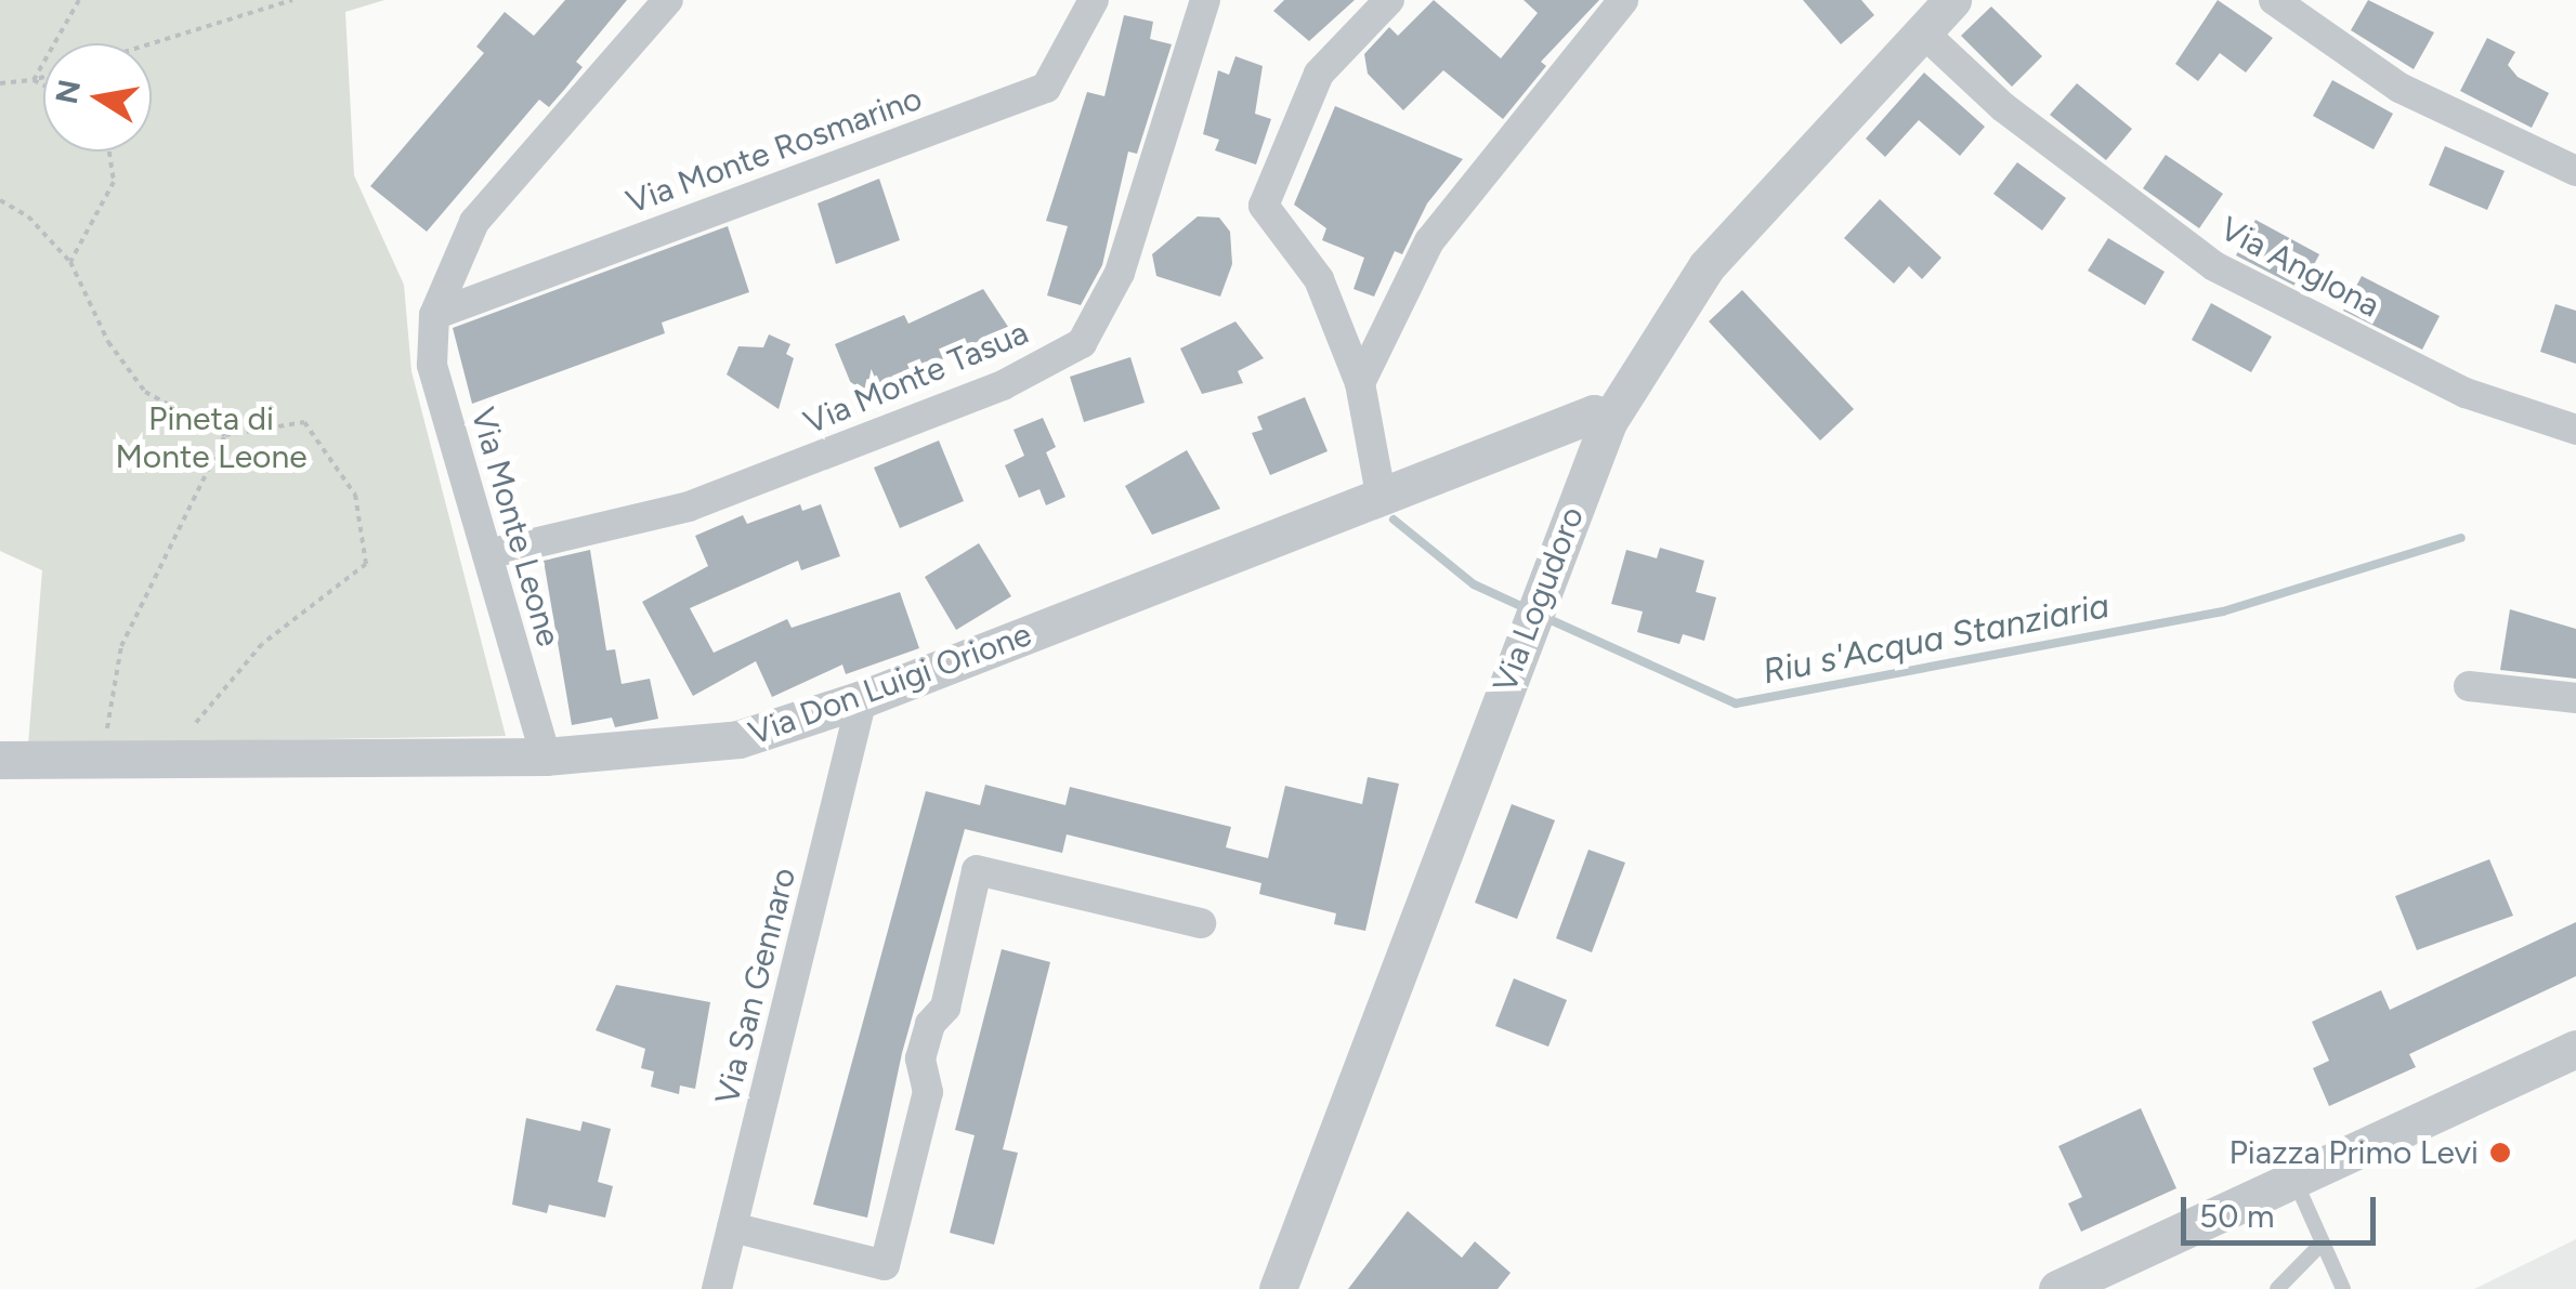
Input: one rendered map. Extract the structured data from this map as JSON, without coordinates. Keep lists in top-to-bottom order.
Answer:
{
  "streets": {
    "street": [
      "Via Monte Rosmarino",
      "Via Anglona",
      "Via Monte Tasua",
      "Via Monte Leone",
      "Via Logudoro",
      "Via Don Luigi Orione",
      "Via San Gennaro"
    ]
  },
  "crossings": [
    ["Via Monte Rosmarino", "Via Monte Leone"],
    ["Via Anglona", "Via Logudoro"],
    ["Via Monte Tasua", "Via Monte Leone"],
    ["Via Monte Leone", "Via Don Luigi Orione"],
    ["Via Logudoro", "Via Don Luigi Orione"],
    ["Via Don Luigi Orione", "Via San Gennaro"]
  ],
  "water": ["Riu s'Acqua Stanziaria"],
  "parks": ["Pineta di Monte Leone"],
  "places": ["Piazza Primo Levi"],
  "scale_bar": "50 m",
  "north": "left"
}
